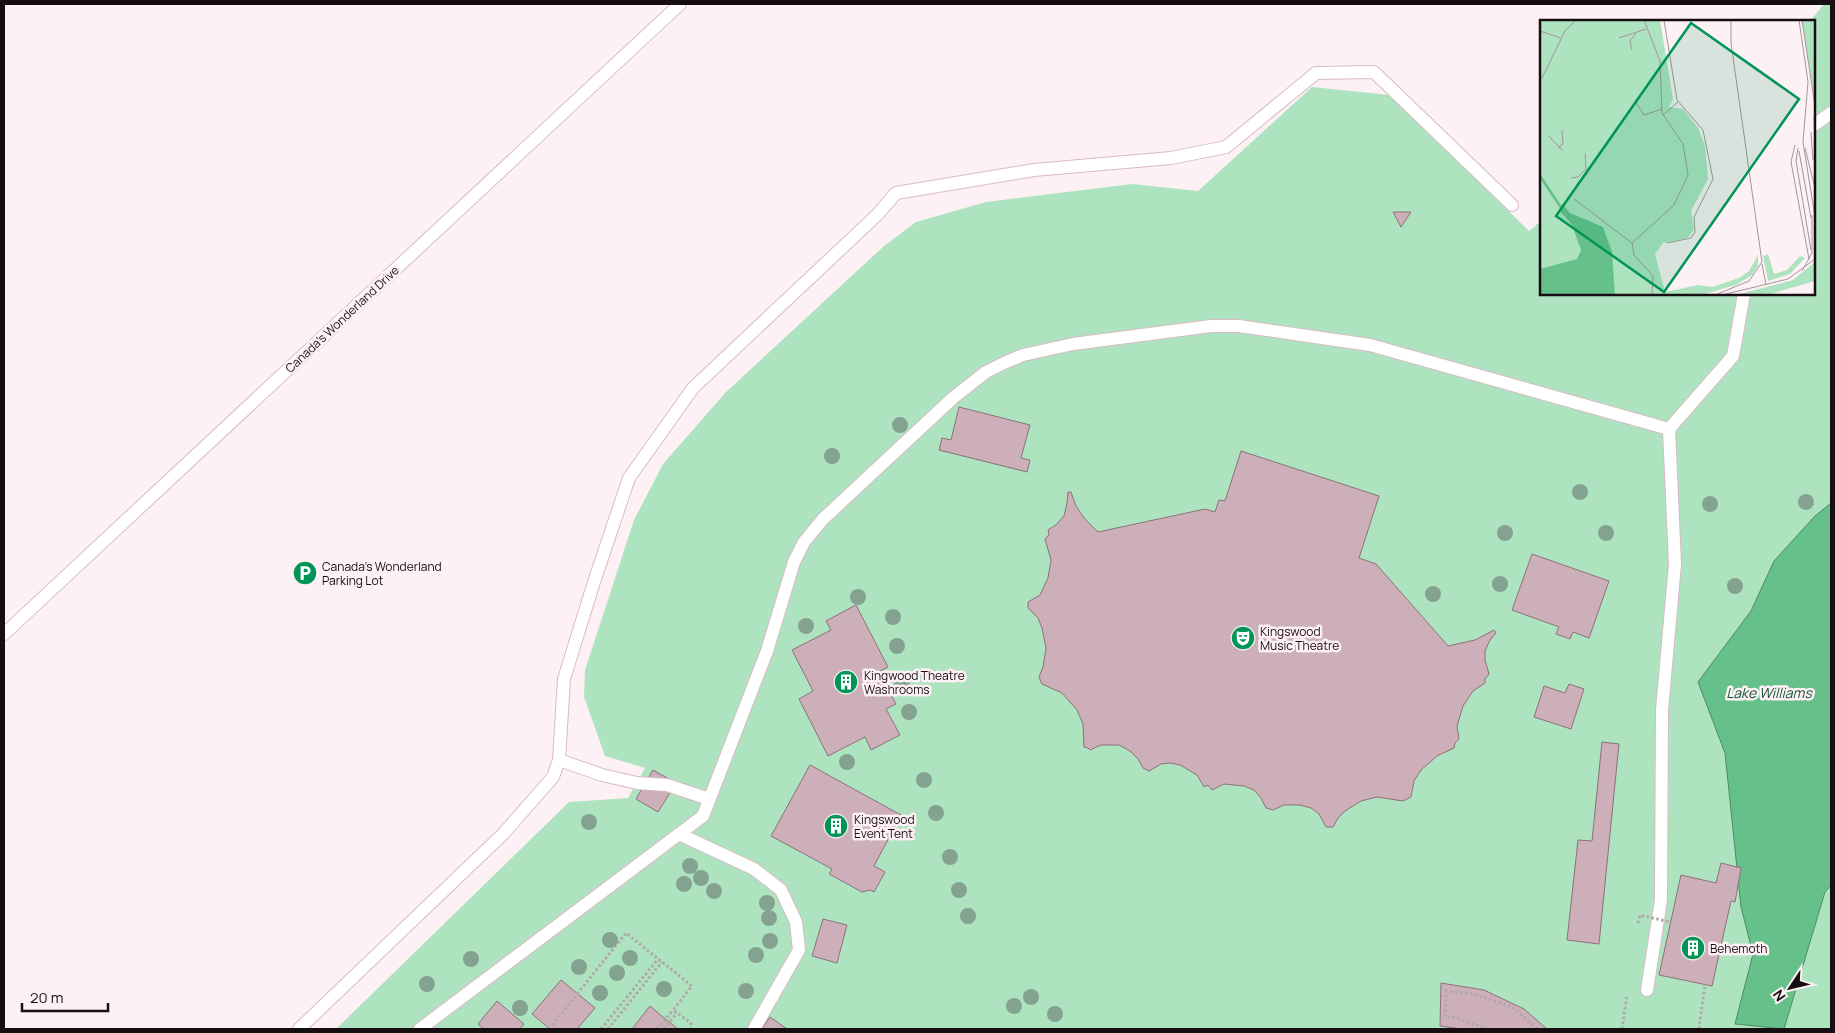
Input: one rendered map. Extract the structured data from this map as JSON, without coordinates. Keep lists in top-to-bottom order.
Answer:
{
  "streets": {
    "lane": ["Canada's Wonderland Drive"]
  },
  "water": ["Lake Williams"],
  "places": {
    "parking": ["Canada's Wonderland Parking Lot"],
    "theatre": ["Kingswood Music Theatre"],
    "building": ["Kingwood Theatre Washrooms", "Kingswood Event Tent", "Behemoth"]
  },
  "scale_bar": "20 m",
  "north": "bottom left"
}
